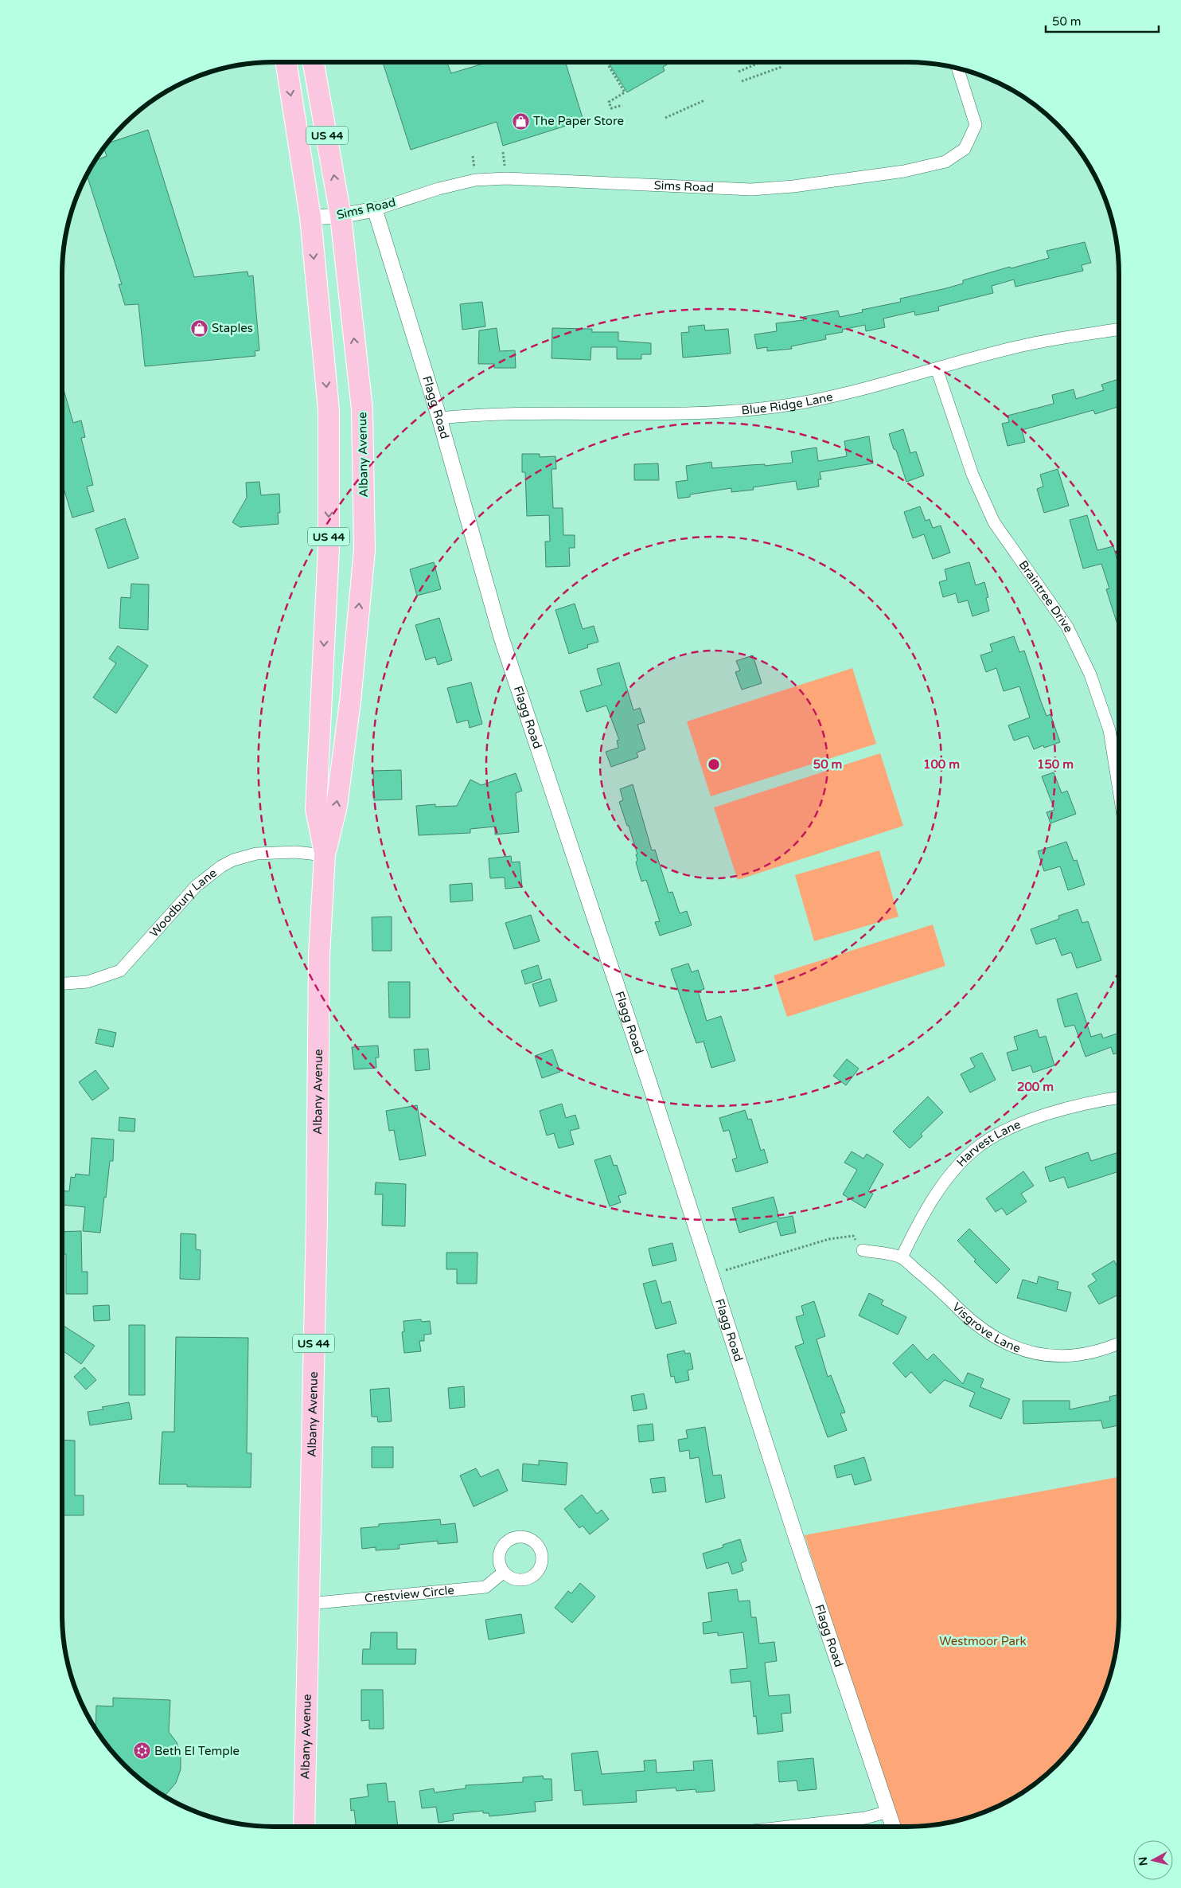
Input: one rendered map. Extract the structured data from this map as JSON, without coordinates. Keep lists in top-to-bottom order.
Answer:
{
  "streets": {
    "highway": ["US 44", "Albany Avenue"],
    "street": [
      "Sims Road",
      "Blue Ridge Lane",
      "Flagg Road",
      "Braintree Drive",
      "Woodbury Lane",
      "Harvest Lane",
      "Visgrove Lane",
      "Crestview Circle"
    ]
  },
  "crossings": [
    ["Sims Road", "Flagg Road"],
    ["Sims Road", "Albany Avenue"],
    ["Blue Ridge Lane", "Flagg Road"],
    ["Blue Ridge Lane", "Braintree Drive"],
    ["Albany Avenue", "Woodbury Lane"],
    ["Albany Avenue", "Crestview Circle"],
    ["Harvest Lane", "Visgrove Lane"]
  ],
  "parks": ["Westmoor Park"],
  "places": {
    "shop": ["The Paper Store", "Staples"],
    "synagogue": ["Beth El Temple"]
  },
  "scale_bar": "50 m",
  "north": "left",
  "rings": [
    "50 m",
    "100 m",
    "150 m",
    "200 m"
  ]
}
